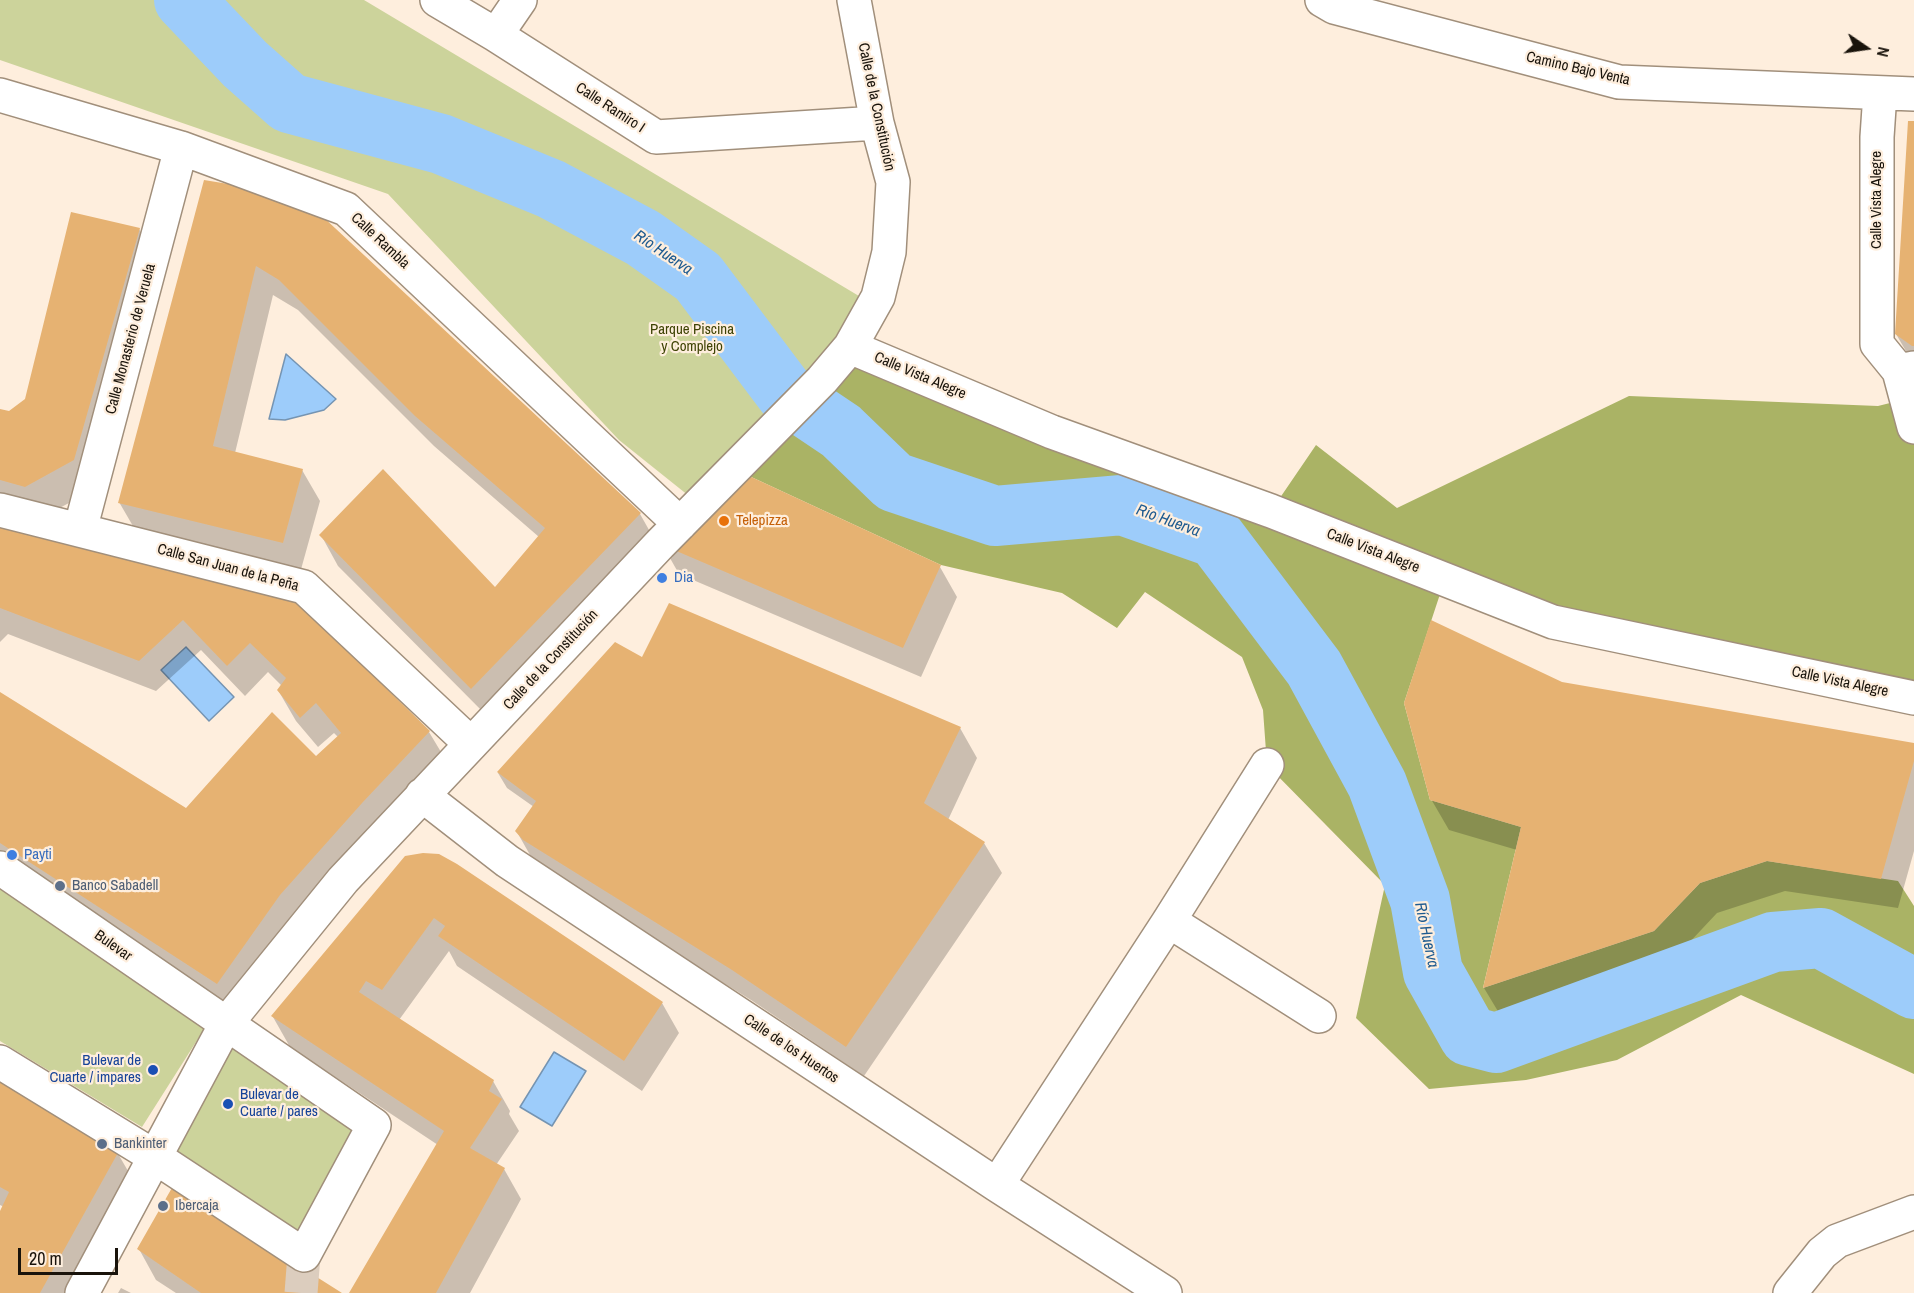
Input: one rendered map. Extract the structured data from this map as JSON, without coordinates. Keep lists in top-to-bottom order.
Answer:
{
  "streets": {
    "street": [
      "Camino Bajo Venta",
      "Calle de la Constitución",
      "Calle Ramiro I",
      "Calle Vista Alegre",
      "Calle Rambla",
      "Calle Monasterio de Veruela",
      "Calle San Juan de la Peña",
      "Bulevar",
      "Calle de los Huertos"
    ]
  },
  "crossings": [
    ["Camino Bajo Venta", "Calle Vista Alegre"],
    ["Calle de la Constitución", "Calle Ramiro I"],
    ["Calle de la Constitución", "Calle Vista Alegre"],
    ["Calle de la Constitución", "Calle Rambla"],
    ["Calle de la Constitución", "Calle San Juan de la Peña"],
    ["Calle de la Constitución", "Bulevar"],
    ["Calle de la Constitución", "Calle de los Huertos"],
    ["Calle Rambla", "Calle Monasterio de Veruela"],
    ["Calle Monasterio de Veruela", "Calle San Juan de la Peña"]
  ],
  "water": ["Río Huerva"],
  "parks": ["Parque Piscina y Complejo"],
  "places": [
    "Telepizza",
    "Dia",
    "Payti",
    "Banco Sabadell",
    "Bulevar de Cuarte / impares",
    "Bulevar de Cuarte / pares",
    "Bankinter",
    "Ibercaja"
  ],
  "scale_bar": "20 m",
  "north": "right"
}
